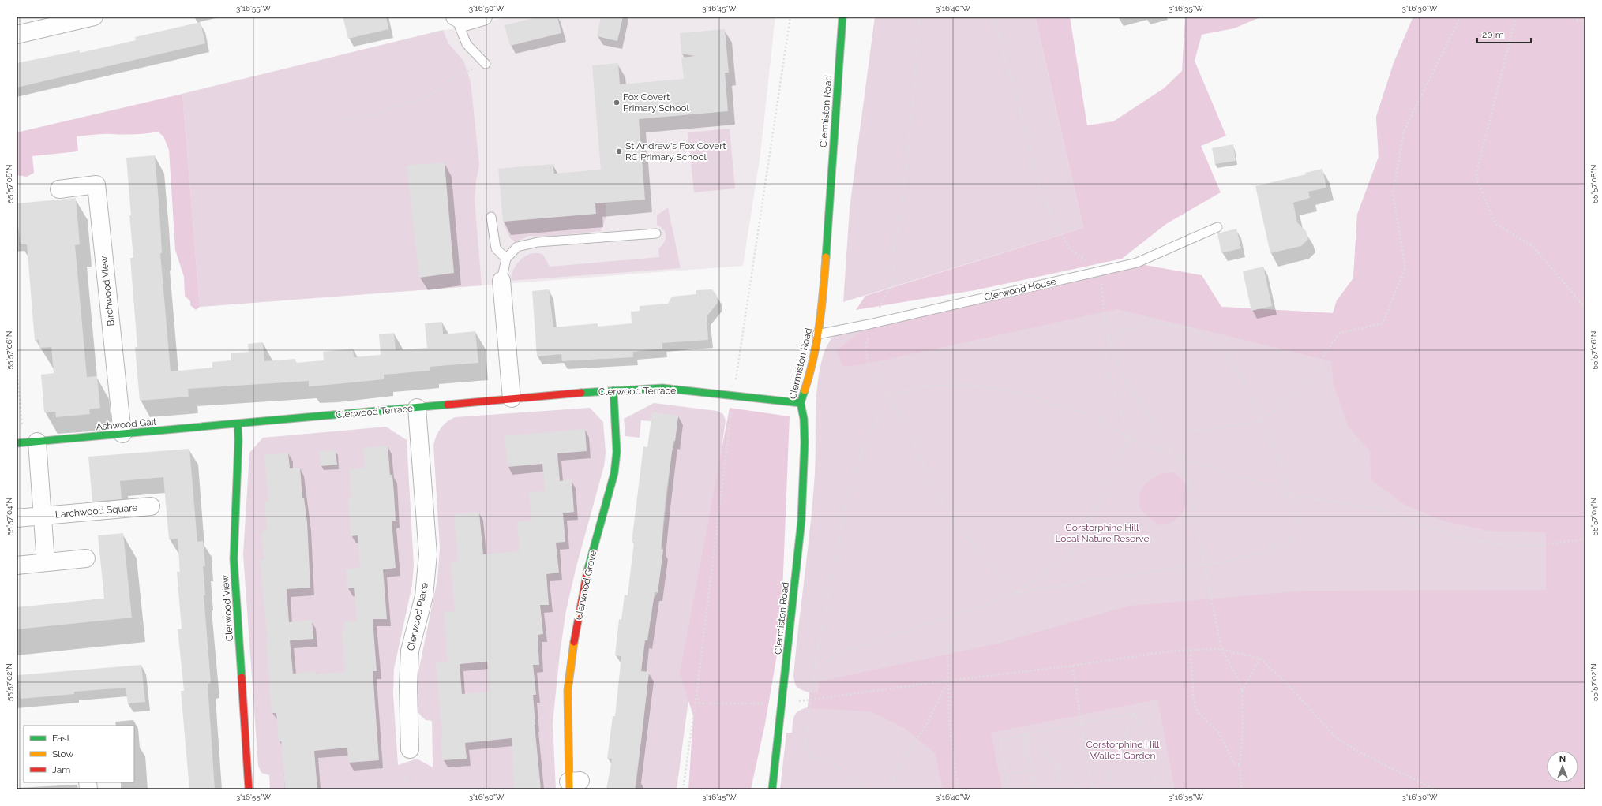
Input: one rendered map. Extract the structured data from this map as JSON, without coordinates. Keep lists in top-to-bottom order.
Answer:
{
  "streets": {
    "street": [
      "Clermiston Road",
      "Birchwood View",
      "Clerwood Terrace",
      "Ashwood Gait",
      "Larchwood Square",
      "Clerwood Grove",
      "Clerwood View",
      "Clerwood Place"
    ],
    "lane": ["Clerwood House"]
  },
  "crossings": [
    ["Clermiston Road", "Clerwood House"],
    ["Clermiston Road", "Clerwood Terrace"],
    ["Birchwood View", "Ashwood Gait"],
    ["Clerwood Terrace", "Ashwood Gait"],
    ["Clerwood Terrace", "Clerwood Grove"],
    ["Clerwood Terrace", "Clerwood View"],
    ["Clerwood Terrace", "Clerwood Place"],
    ["Ashwood Gait", "Larchwood Square"],
    ["Ashwood Gait", "Clerwood View"]
  ],
  "parks": ["Corstorphine Hill Local Nature Reserve", "Corstorphine Hill Walled Garden"],
  "places": ["Fox Covert Primary School", "St Andrew's Fox Covert RC Primary School"],
  "legend": ["Fast", "Slow", "Jam"],
  "scale_bar": "20 m",
  "north": "top",
  "coordinates": [
    "3°16'55\"W",
    "3°16'50\"W",
    "3°16'45\"W",
    "3°16'40\"W",
    "3°16'35\"W",
    "3°16'30\"W",
    "55°57'08\"N",
    "55°57'06\"N",
    "55°57'04\"N",
    "55°57'02\"N"
  ]
}
